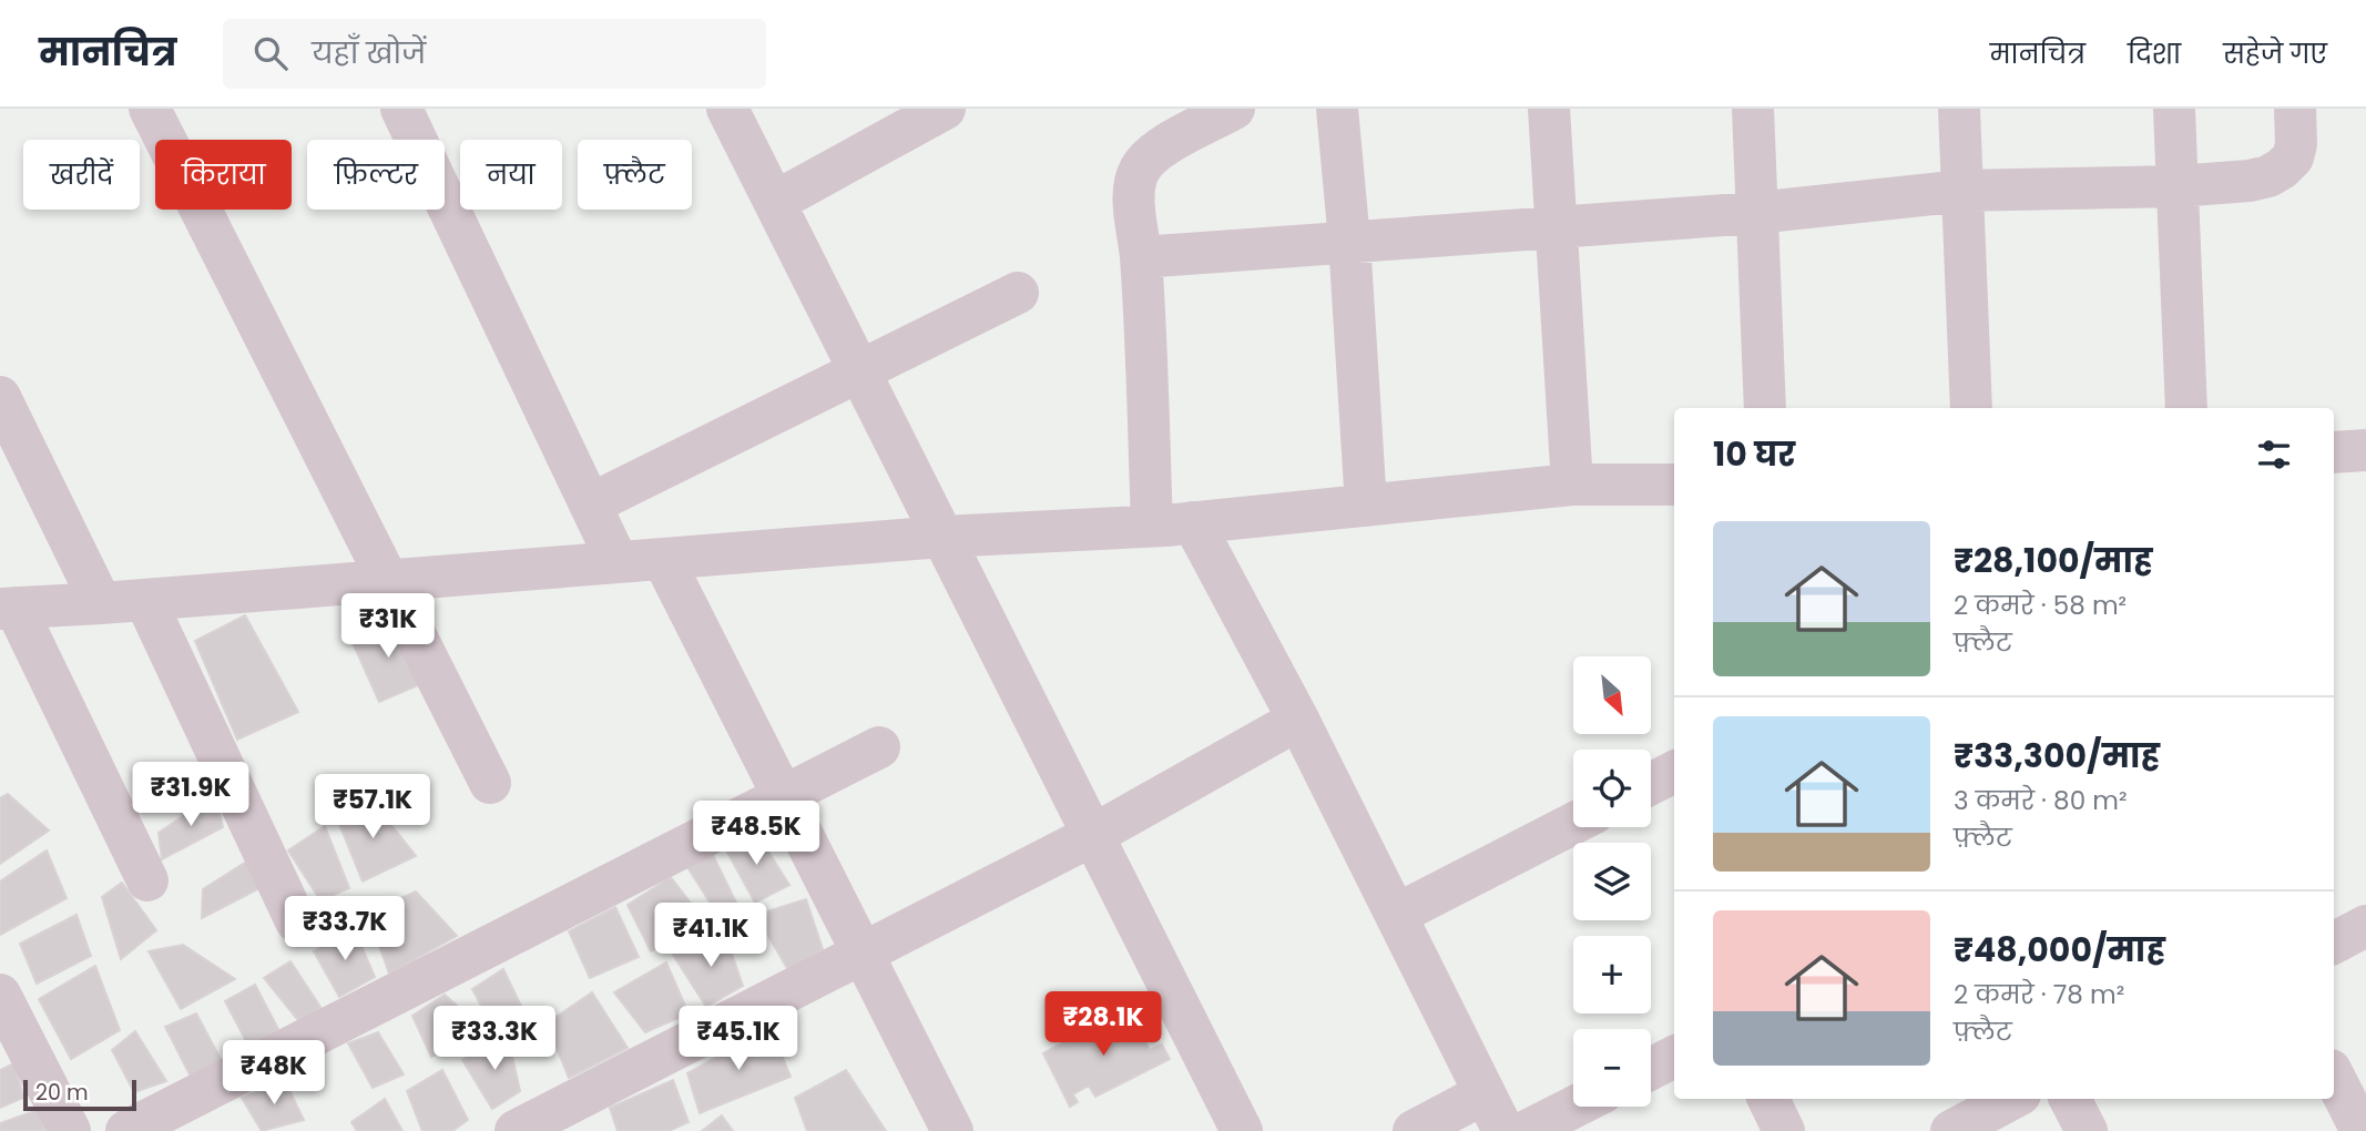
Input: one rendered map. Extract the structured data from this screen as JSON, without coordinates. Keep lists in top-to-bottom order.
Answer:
{
  "scale_bar": "20 m",
  "north": "bottom right",
  "page": {
    "header": "मानचित्र",
    "search": "यहाँ खोजें",
    "nav": ["मानचित्र", "दिशा", "सहेजे गए"],
    "chip": [
      "खरीदें",
      "किराया",
      "फ़िल्टर",
      "नया",
      "फ़्लैट"
    ],
    "heading": "10 घर",
    "list": [
      {
        "name": "₹28,100/माह",
        "note": "2 कमरे · 58 m² · फ़्लैट"
      },
      {
        "name": "₹33,300/माह",
        "note": "3 कमरे · 80 m² · फ़्लैट"
      },
      {
        "name": "₹48,000/माह",
        "note": "2 कमरे · 78 m² · फ़्लैट"
      }
    ],
    "price": [
      "₹31K",
      "₹31.9K",
      "₹57.1K",
      "₹48.5K",
      "₹33.7K",
      "₹41.1K",
      "₹28.1K",
      "₹33.3K",
      "₹45.1K",
      "₹48K"
    ],
    "map_buttons": ["+", "−"],
    "scale": "20 m"
  }
}
